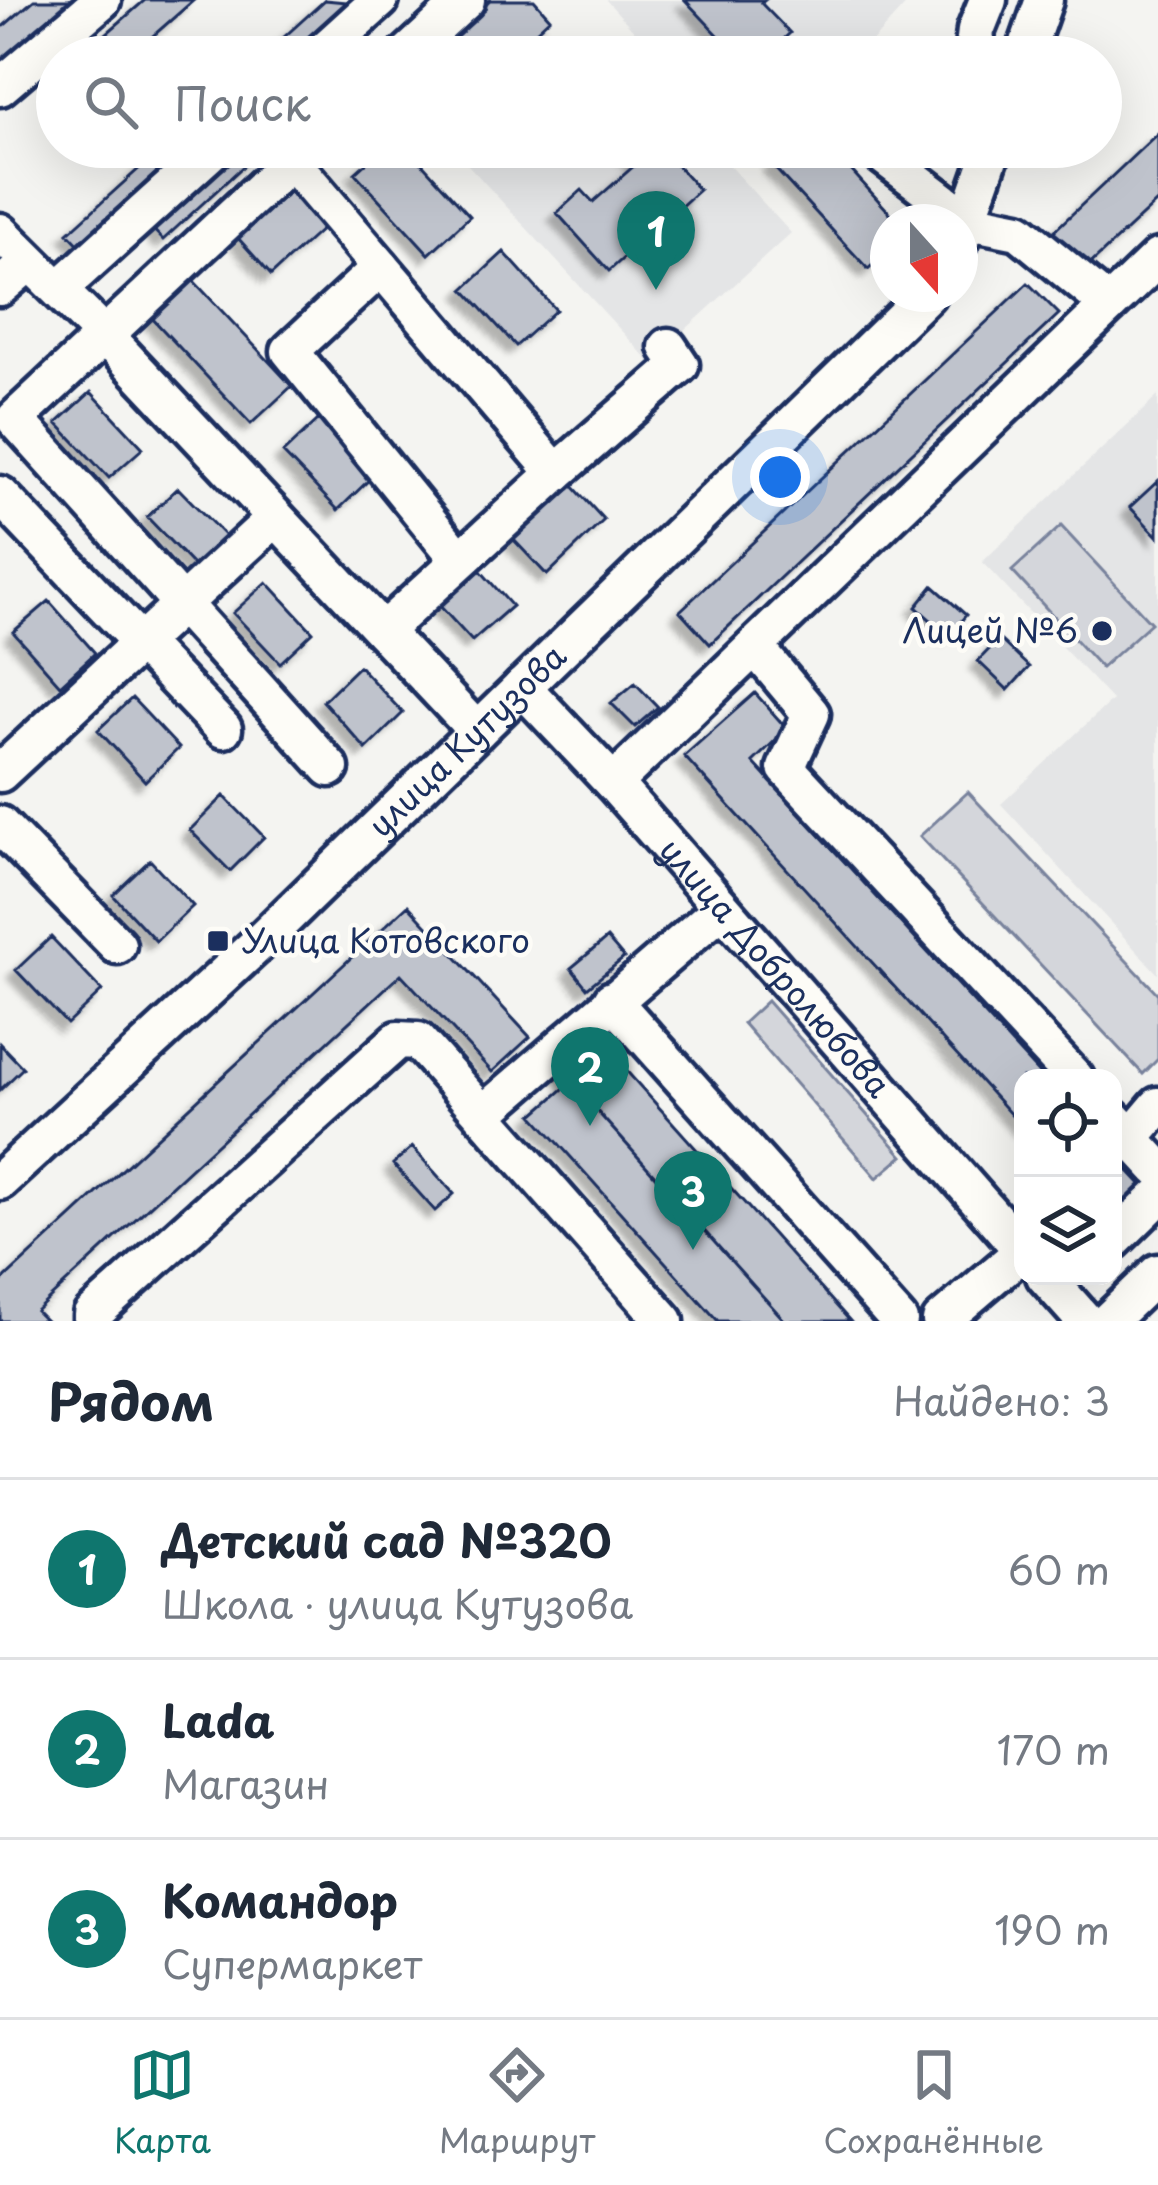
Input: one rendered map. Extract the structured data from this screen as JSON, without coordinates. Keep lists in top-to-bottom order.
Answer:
{
  "streets": {
    "street": ["улица Кутузова", "улица Добролюбова"]
  },
  "crossings": [
    ["улица Кутузова", "улица Добролюбова"]
  ],
  "places": {
    "other": ["Лицей №6"],
    "transit": ["Улица Котовского"]
  },
  "north": "bottom",
  "page": {
    "search": "Поиск",
    "pins": ["1", "2", "3"],
    "heading": ["Рядом", "Найдено: 3"],
    "list": [
      {
        "mark": "1",
        "name": "Детский сад №320",
        "note": "Школа · улица Кутузова",
        "value": "60 m"
      },
      {
        "mark": "2",
        "name": "Lada",
        "note": "Магазин",
        "value": "170 m"
      },
      {
        "mark": "3",
        "name": "Командор",
        "note": "Супермаркет",
        "value": "190 m"
      }
    ],
    "nav": ["Карта", "Маршрут", "Сохранённые"]
  }
}
